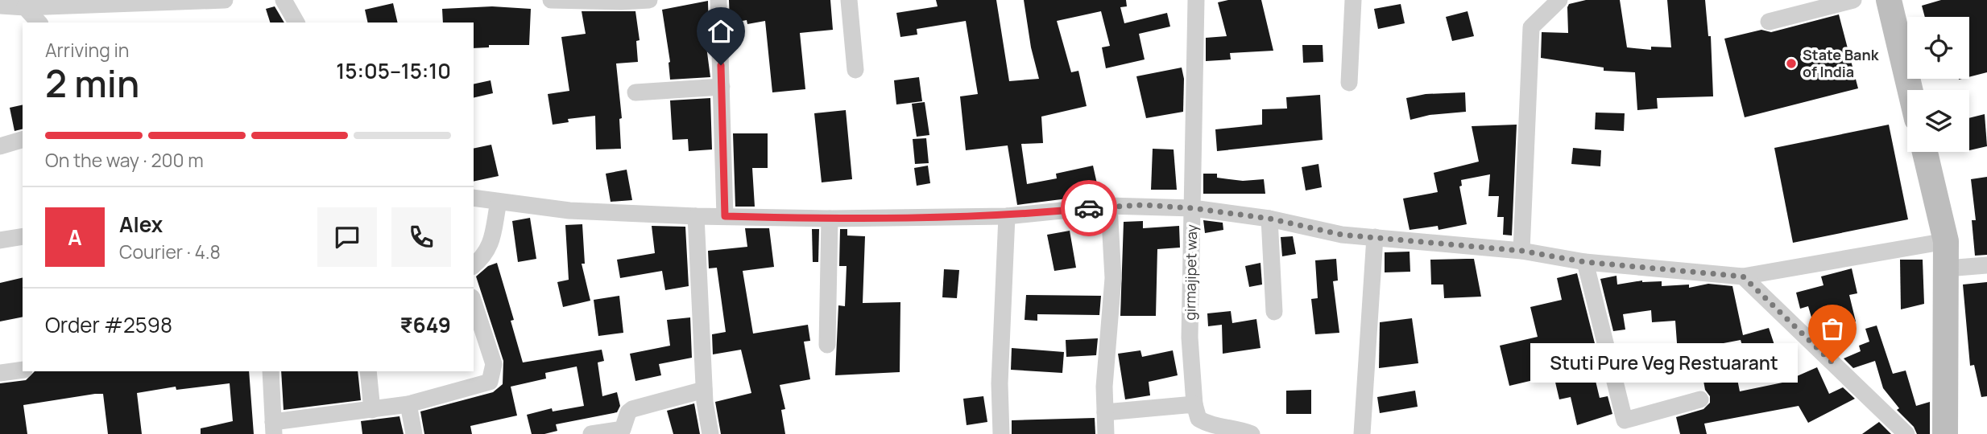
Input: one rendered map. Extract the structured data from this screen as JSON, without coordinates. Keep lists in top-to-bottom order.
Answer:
{
  "streets": {
    "street": ["girmajipet way"]
  },
  "places": ["State Bank of India", "Stuti Pure Veg Restuarant"],
  "page": {
    "heading": ["2 min", "Arriving in", "15:05–15:10"],
    "panel": [
      "Alex",
      "Courier · 4.8",
      "Order #2598",
      "₹649"
    ],
    "bar": "On the way · 200 m",
    "round": "A",
    "bubble": "Stuti Pure Veg Restuarant"
  }
}
